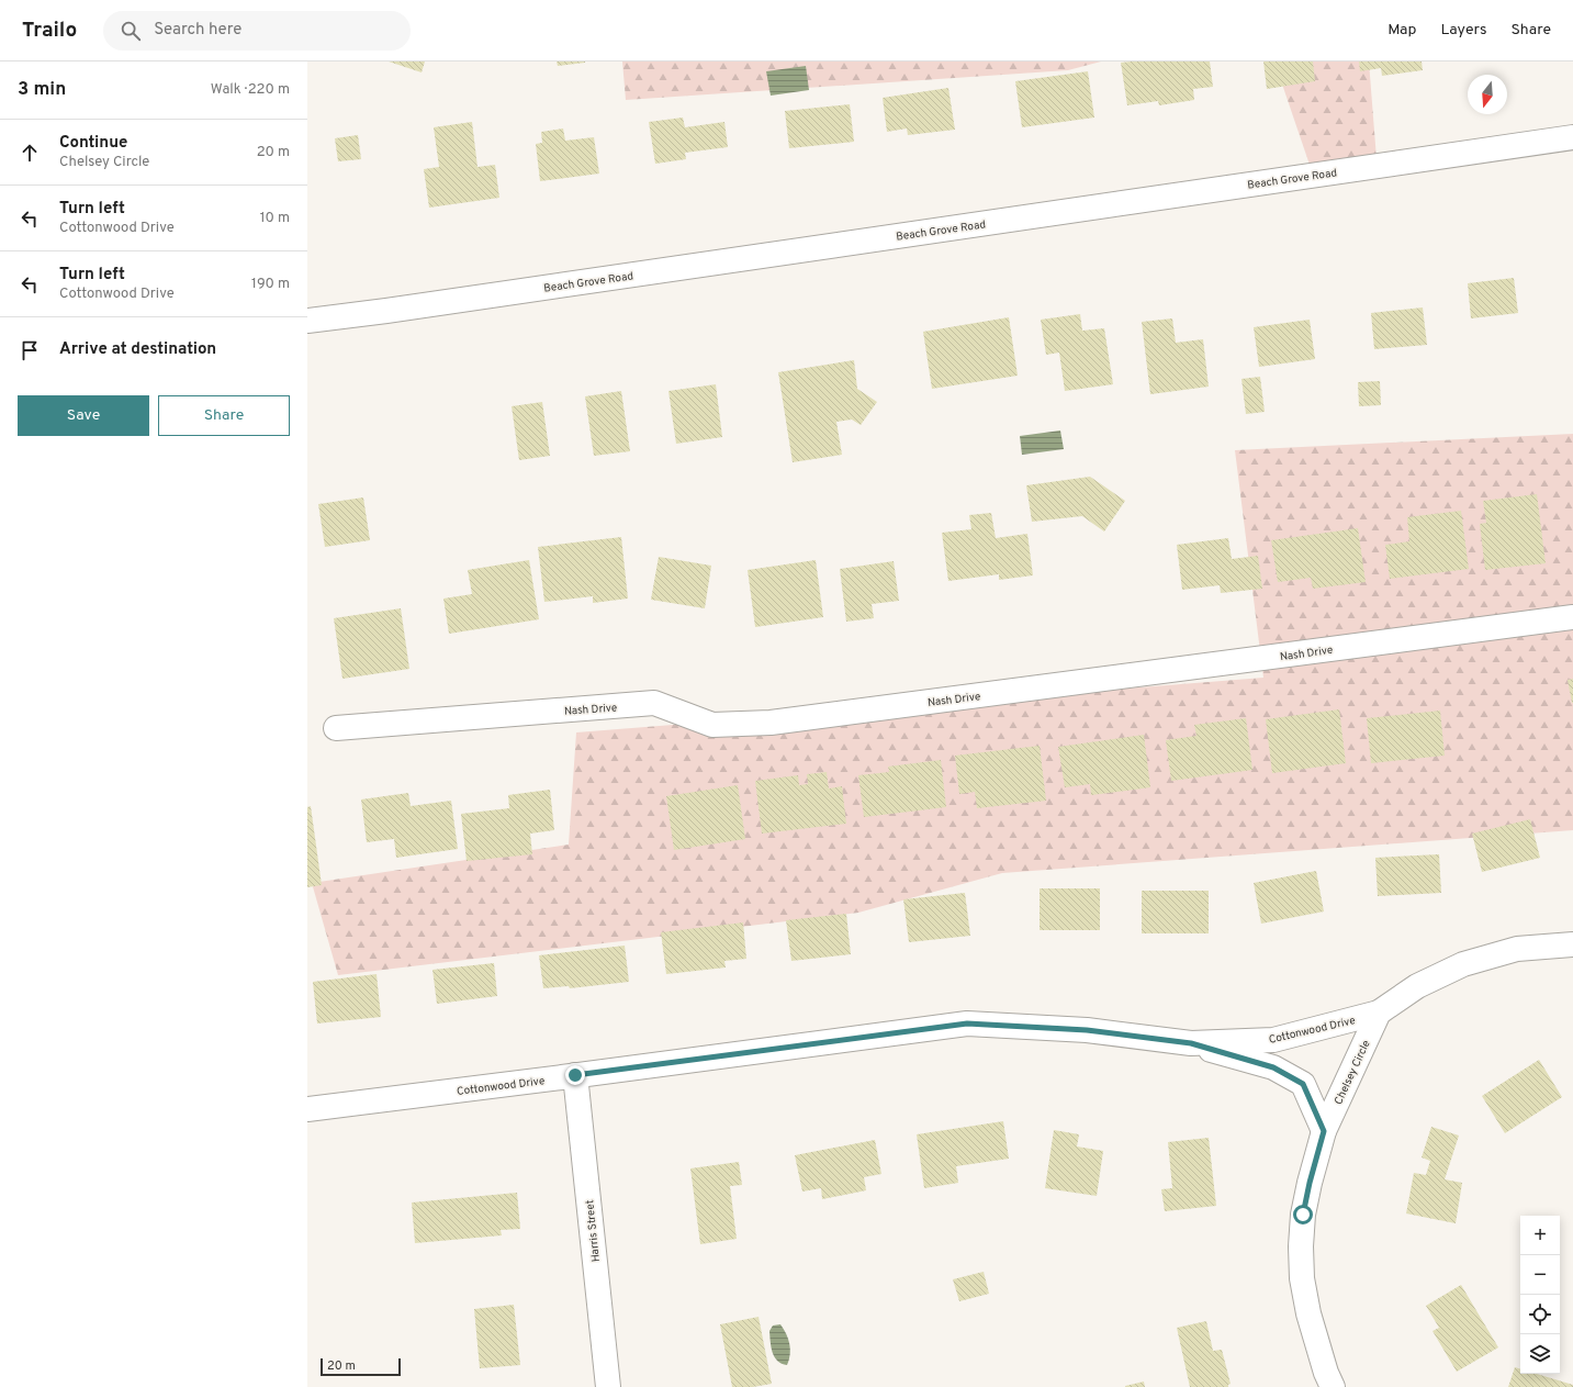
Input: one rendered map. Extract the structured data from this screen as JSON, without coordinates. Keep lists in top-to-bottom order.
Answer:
{
  "streets": {
    "street": [
      "Beach Grove Road",
      "Nash Drive",
      "Cottonwood Drive",
      "Chelsey Circle",
      "Harris Street"
    ]
  },
  "crossings": [
    ["Cottonwood Drive", "Chelsey Circle"],
    ["Cottonwood Drive", "Harris Street"]
  ],
  "scale_bar": "20 m",
  "north": "bottom",
  "page": {
    "header": "Trailo",
    "search": "Search here",
    "nav": ["Map", "Layers", "Share"],
    "heading": ["3 min", "Walk · 220 m"],
    "list": [
      ["Continue", "Chelsey Circle", "20 m"],
      ["Turn left", "Cottonwood Drive", "10 m"],
      ["Turn left", "Cottonwood Drive", "190 m"],
      "Arrive at destination"
    ],
    "buttons": ["Save", "Share"],
    "map_buttons": ["+", "−"],
    "scale": "20 m"
  }
}
